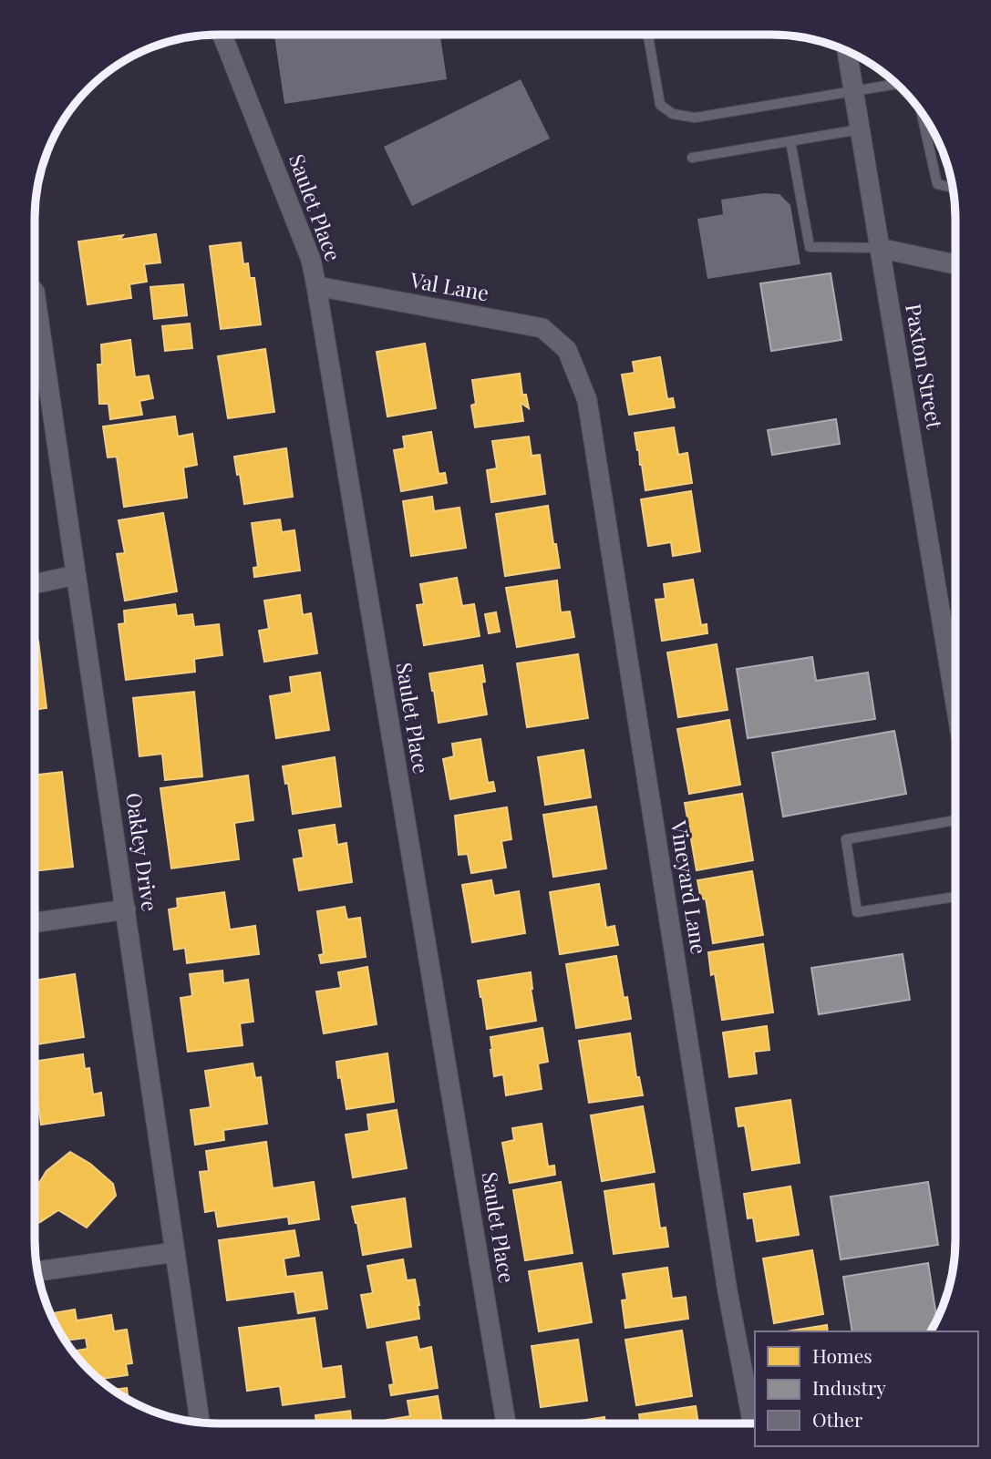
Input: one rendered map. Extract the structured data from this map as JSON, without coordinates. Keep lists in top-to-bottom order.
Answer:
{
  "streets": {
    "street": [
      "Saulet Place",
      "Val Lane",
      "Paxton Street",
      "Oakley Drive",
      "Vineyard Lane"
    ]
  },
  "crossings": [
    ["Saulet Place", "Val Lane"],
    ["Val Lane", "Vineyard Lane"]
  ],
  "legend": ["Homes", "Industry", "Other"]
}
